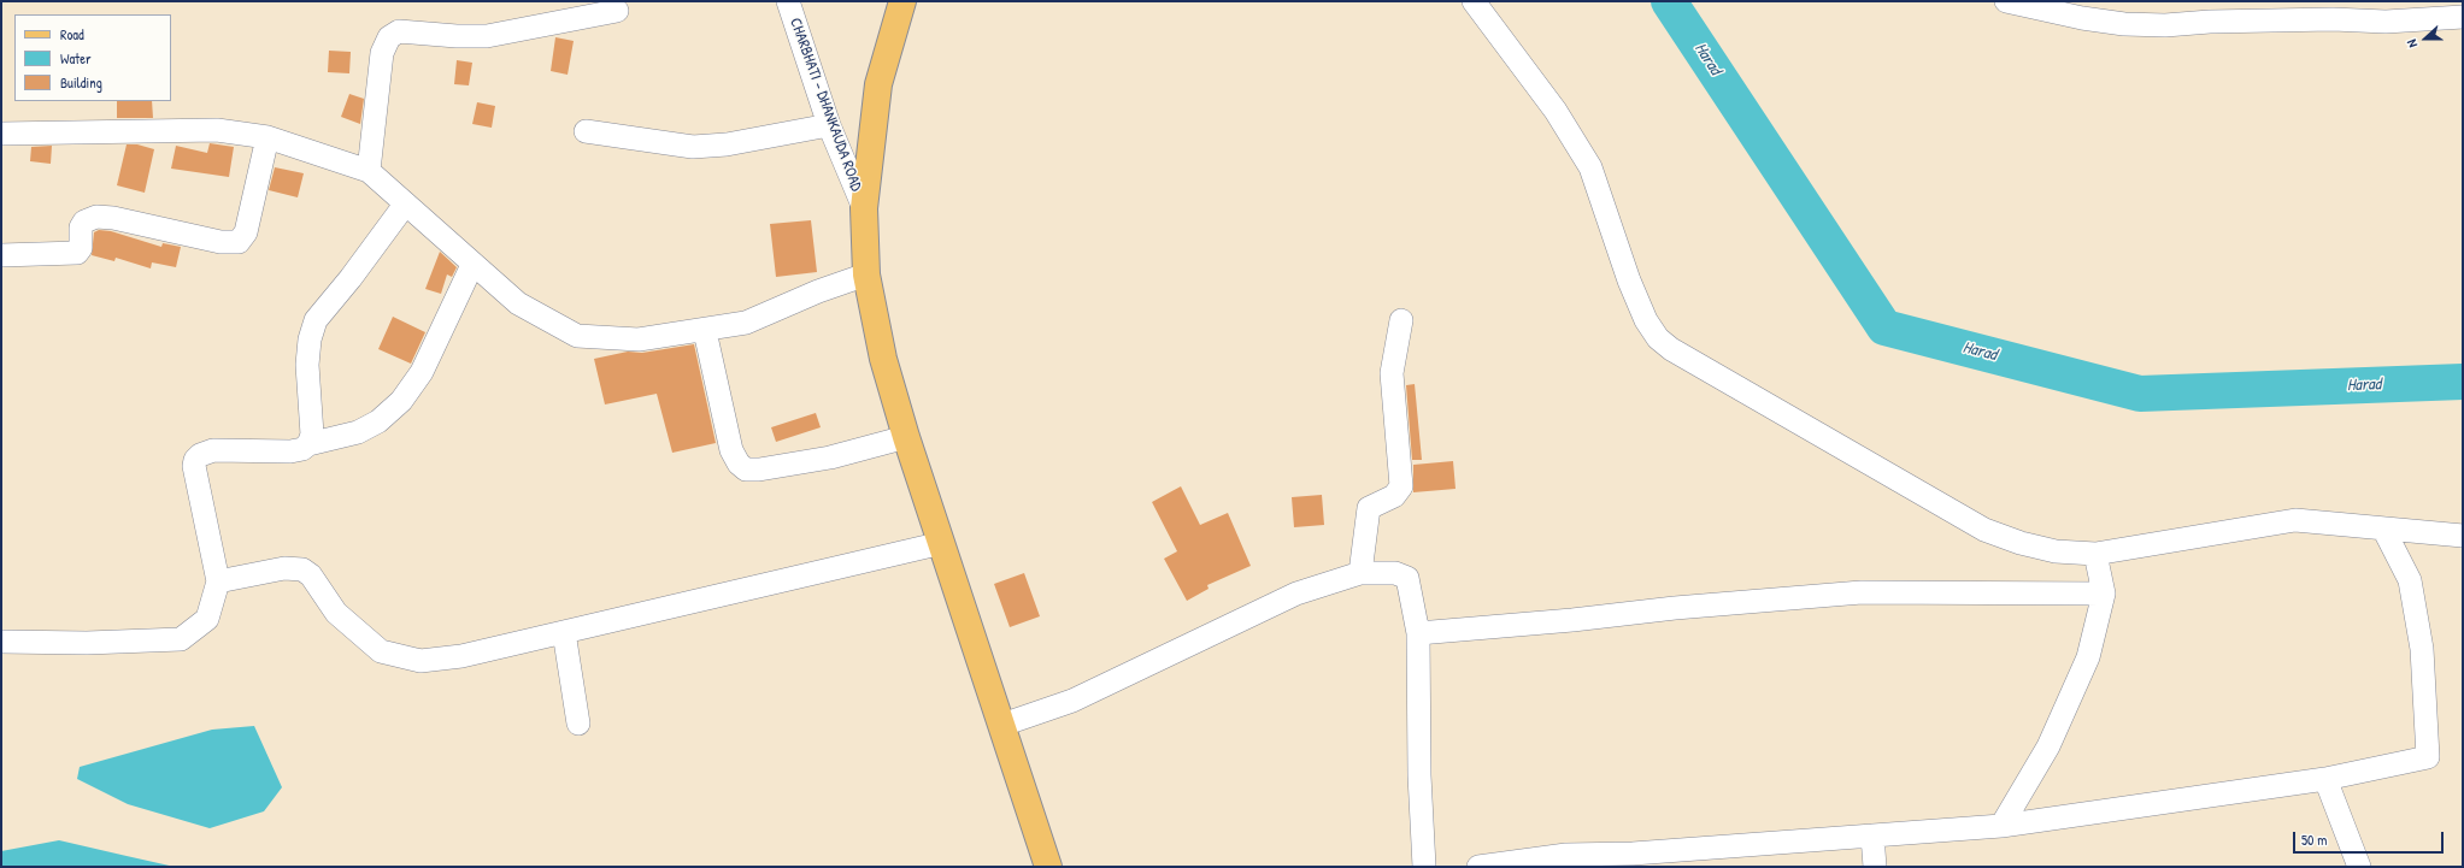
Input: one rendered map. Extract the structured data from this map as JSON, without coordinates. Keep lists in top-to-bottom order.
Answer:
{
  "streets": {
    "street": ["CHARBHATI - DHANKAUDA ROAD"]
  },
  "water": ["Harad"],
  "legend": ["Road", "Water", "Building"],
  "scale_bar": "50 m",
  "north": "left"
}
